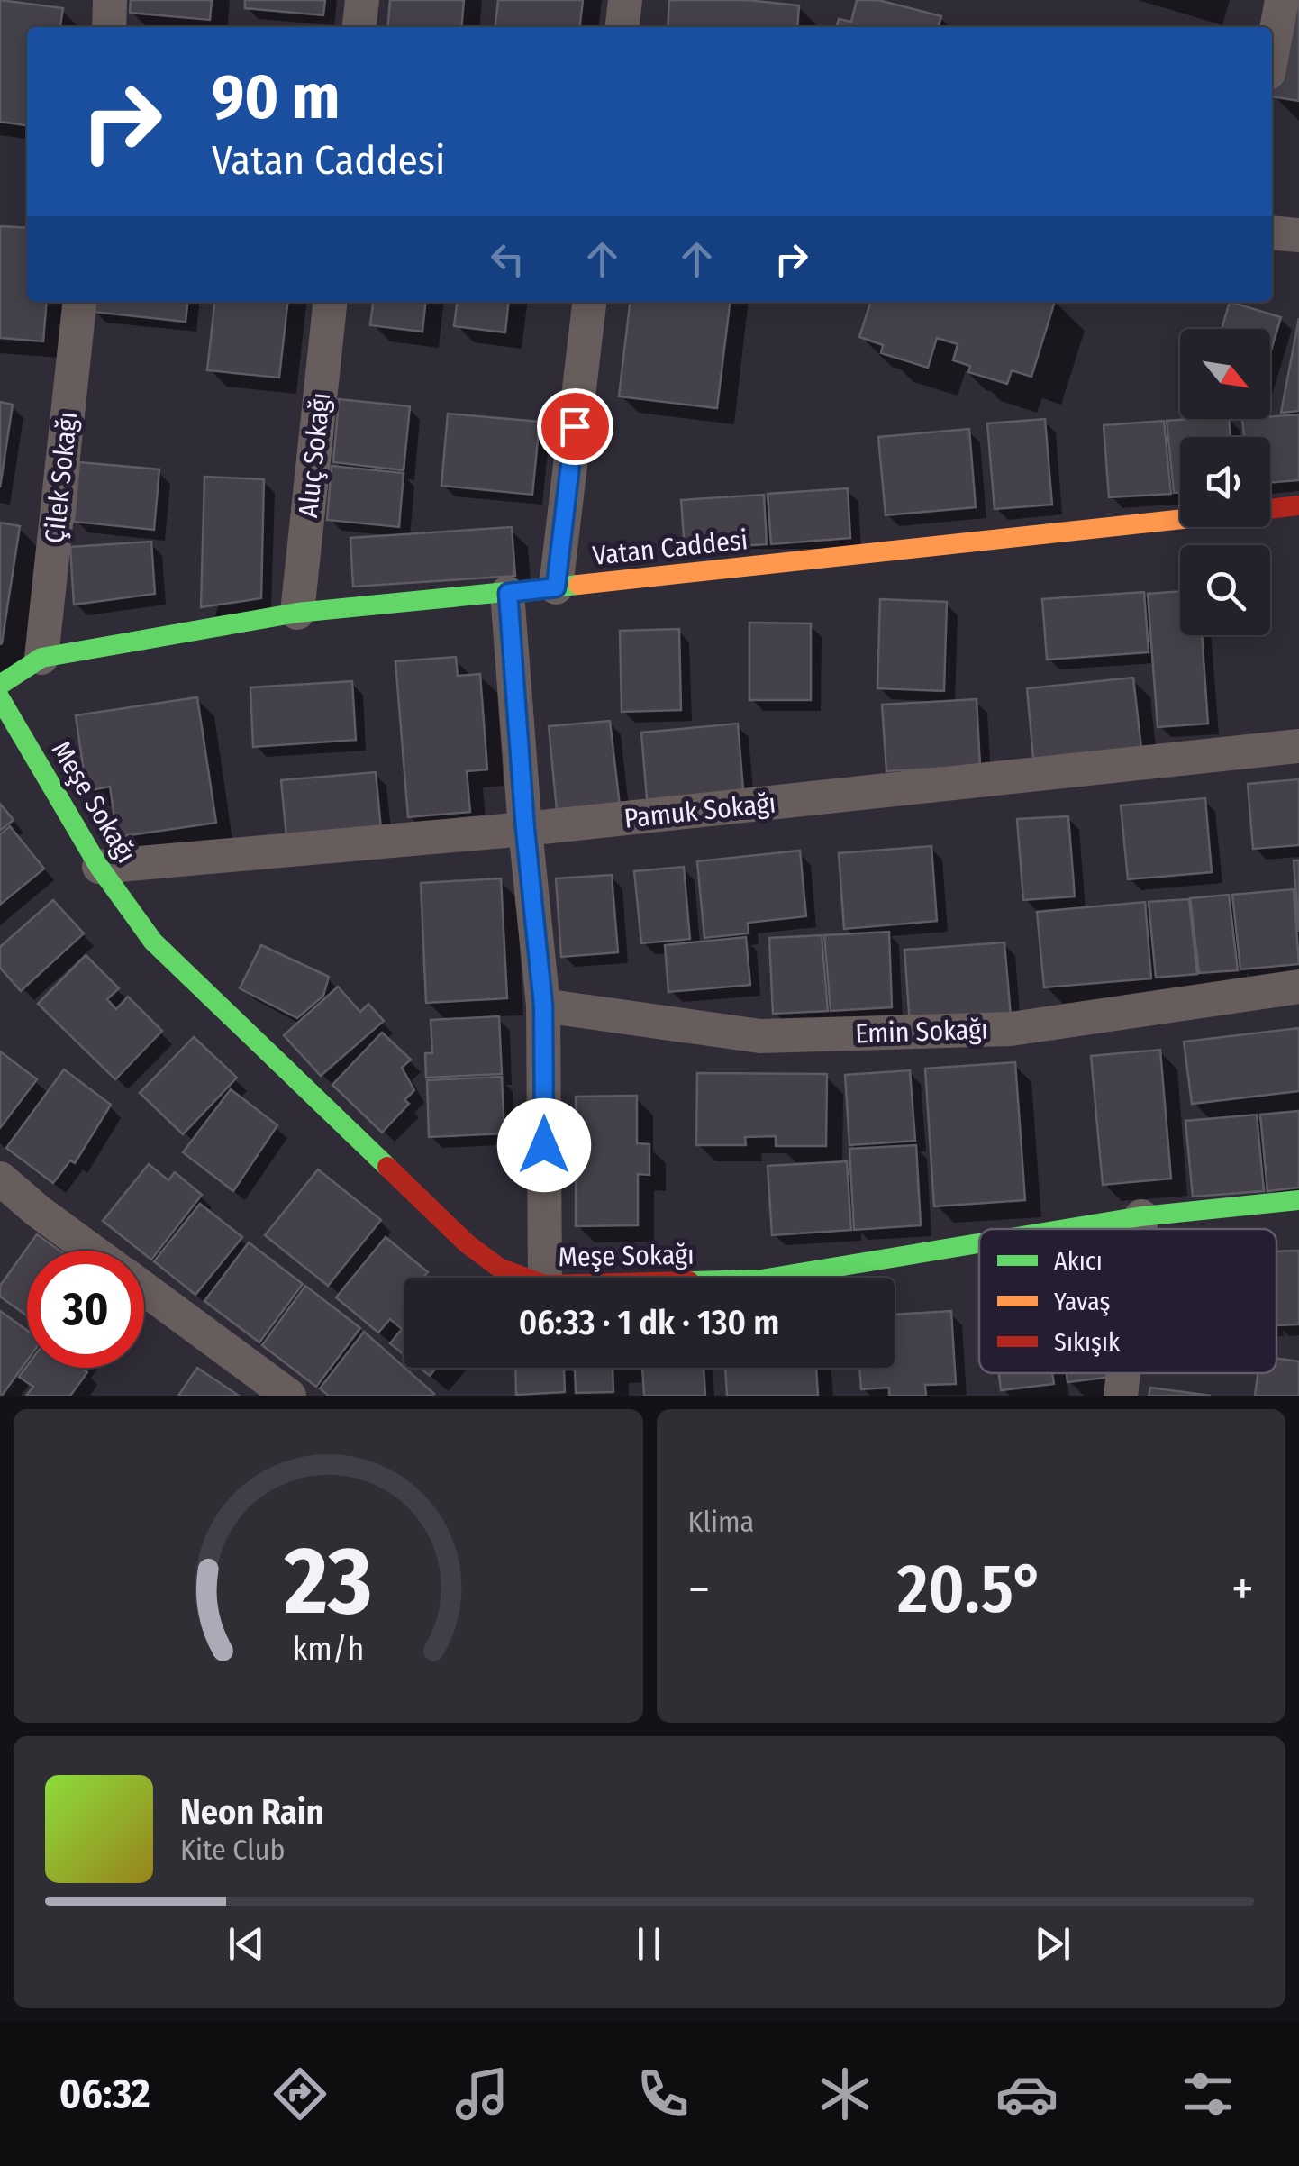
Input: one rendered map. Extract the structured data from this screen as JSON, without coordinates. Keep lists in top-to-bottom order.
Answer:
{
  "streets": {
    "street": [
      "Aluç Sokağı",
      "Çilek Sokağı",
      "Vatan Caddesi",
      "Meşe Sokağı",
      "Pamuk Sokağı",
      "Emin Sokağı"
    ]
  },
  "crossings": [
    ["Aluç Sokağı", "Vatan Caddesi"],
    ["Çilek Sokağı", "Vatan Caddesi"],
    ["Meşe Sokağı", "Pamuk Sokağı"]
  ],
  "legend": ["Akıcı", "Yavaş", "Sıkışık"],
  "north": "bottom right",
  "page": {
    "turn": ["90 m", "Vatan Caddesi"],
    "limit": "30",
    "trip": "06:33 · 1 dk · 130 m",
    "tile": "Klima",
    "heat": ["−", "20.5°", "+"],
    "song": ["Neon Rain", "Kite Club"],
    "tabs": "06:32",
    "gauge": ["23", "km/h"]
  }
}
